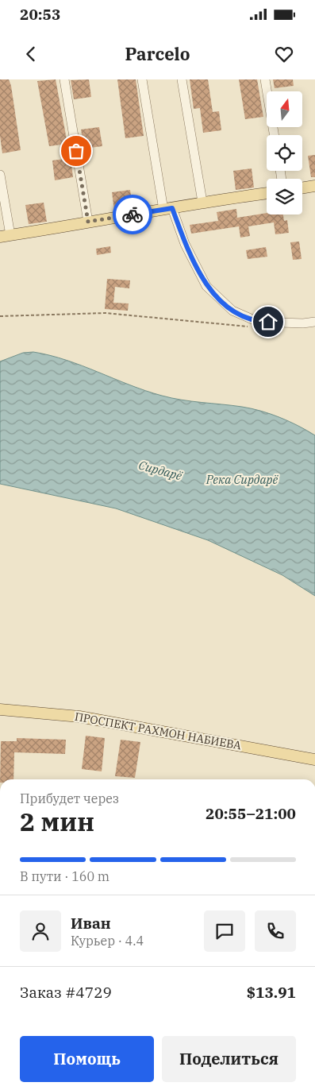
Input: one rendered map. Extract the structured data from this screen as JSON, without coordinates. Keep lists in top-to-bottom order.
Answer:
{
  "streets": {
    "main road": ["ПРОСПЕКТ РАХМОН НАБИЕВА"]
  },
  "water": ["Сирдарё", "Река Сирдарё"],
  "north": "top",
  "page": {
    "status": "20:53",
    "header": "Parcelo",
    "heading": ["2 мин", "Прибудет через", "20:55–21:00"],
    "panel": [
      "Иван",
      "Курьер · 4.4",
      "Заказ #4729",
      "$13.91"
    ],
    "bar": "В пути · 160 m",
    "buttons": ["Помощь", "Поделиться"]
  }
}
